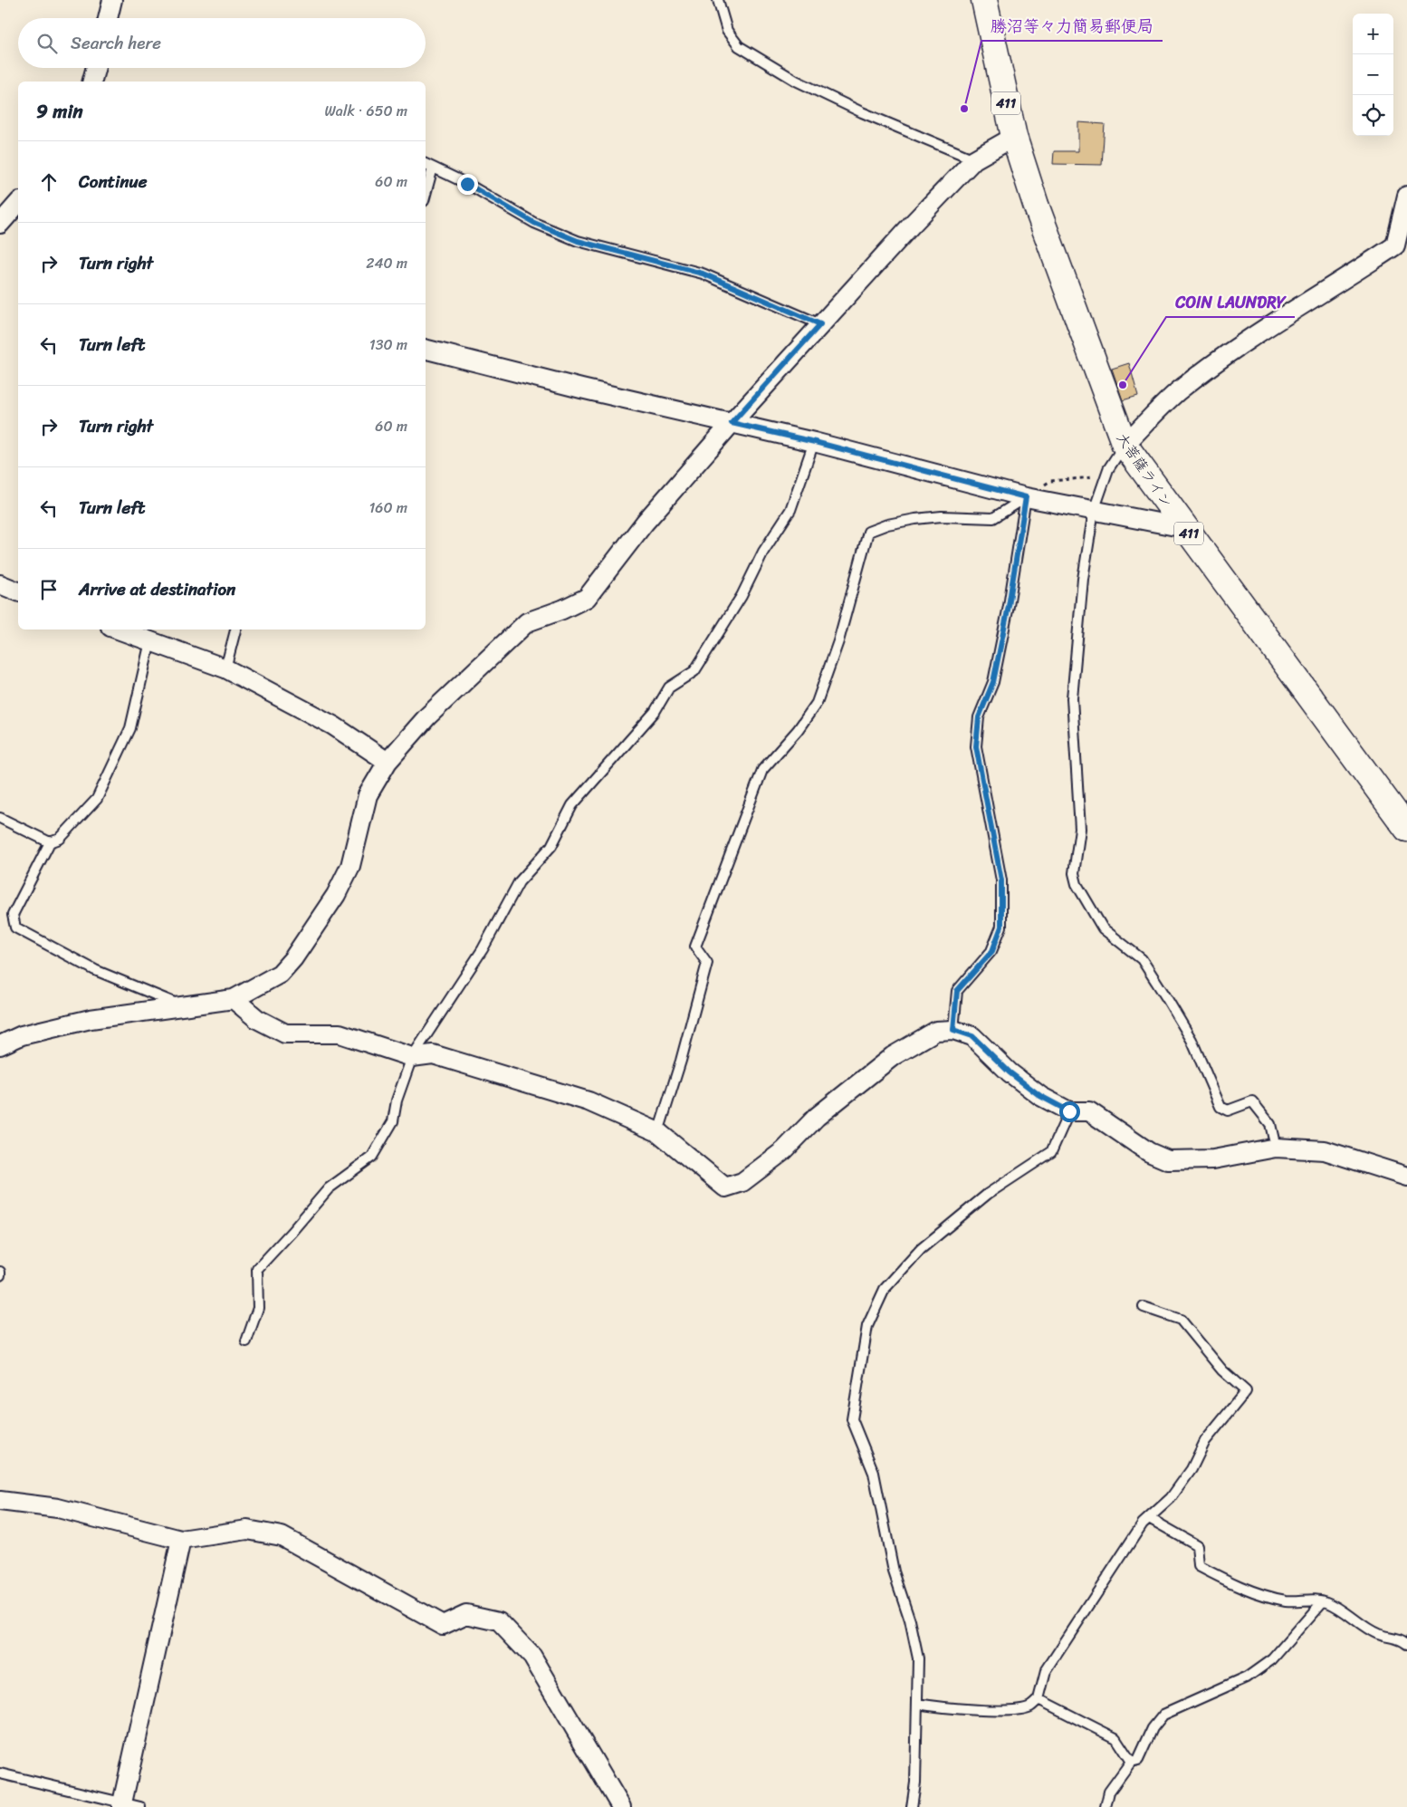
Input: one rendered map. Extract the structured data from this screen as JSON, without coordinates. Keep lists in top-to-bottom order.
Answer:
{
  "streets": {
    "highway": ["411", "大菩薩ライン"]
  },
  "places": ["勝沼等々力簡易郵便局", "COIN LAUNDRY"],
  "page": {
    "map_buttons": ["+", "−"],
    "search": "Search here",
    "heading": ["9 min", "Walk · 650 m"],
    "list": [
      ["Continue", "60 m"],
      ["Turn right", "240 m"],
      ["Turn left", "130 m"],
      ["Turn right", "60 m"],
      ["Turn left", "160 m"],
      "Arrive at destination"
    ]
  }
}
